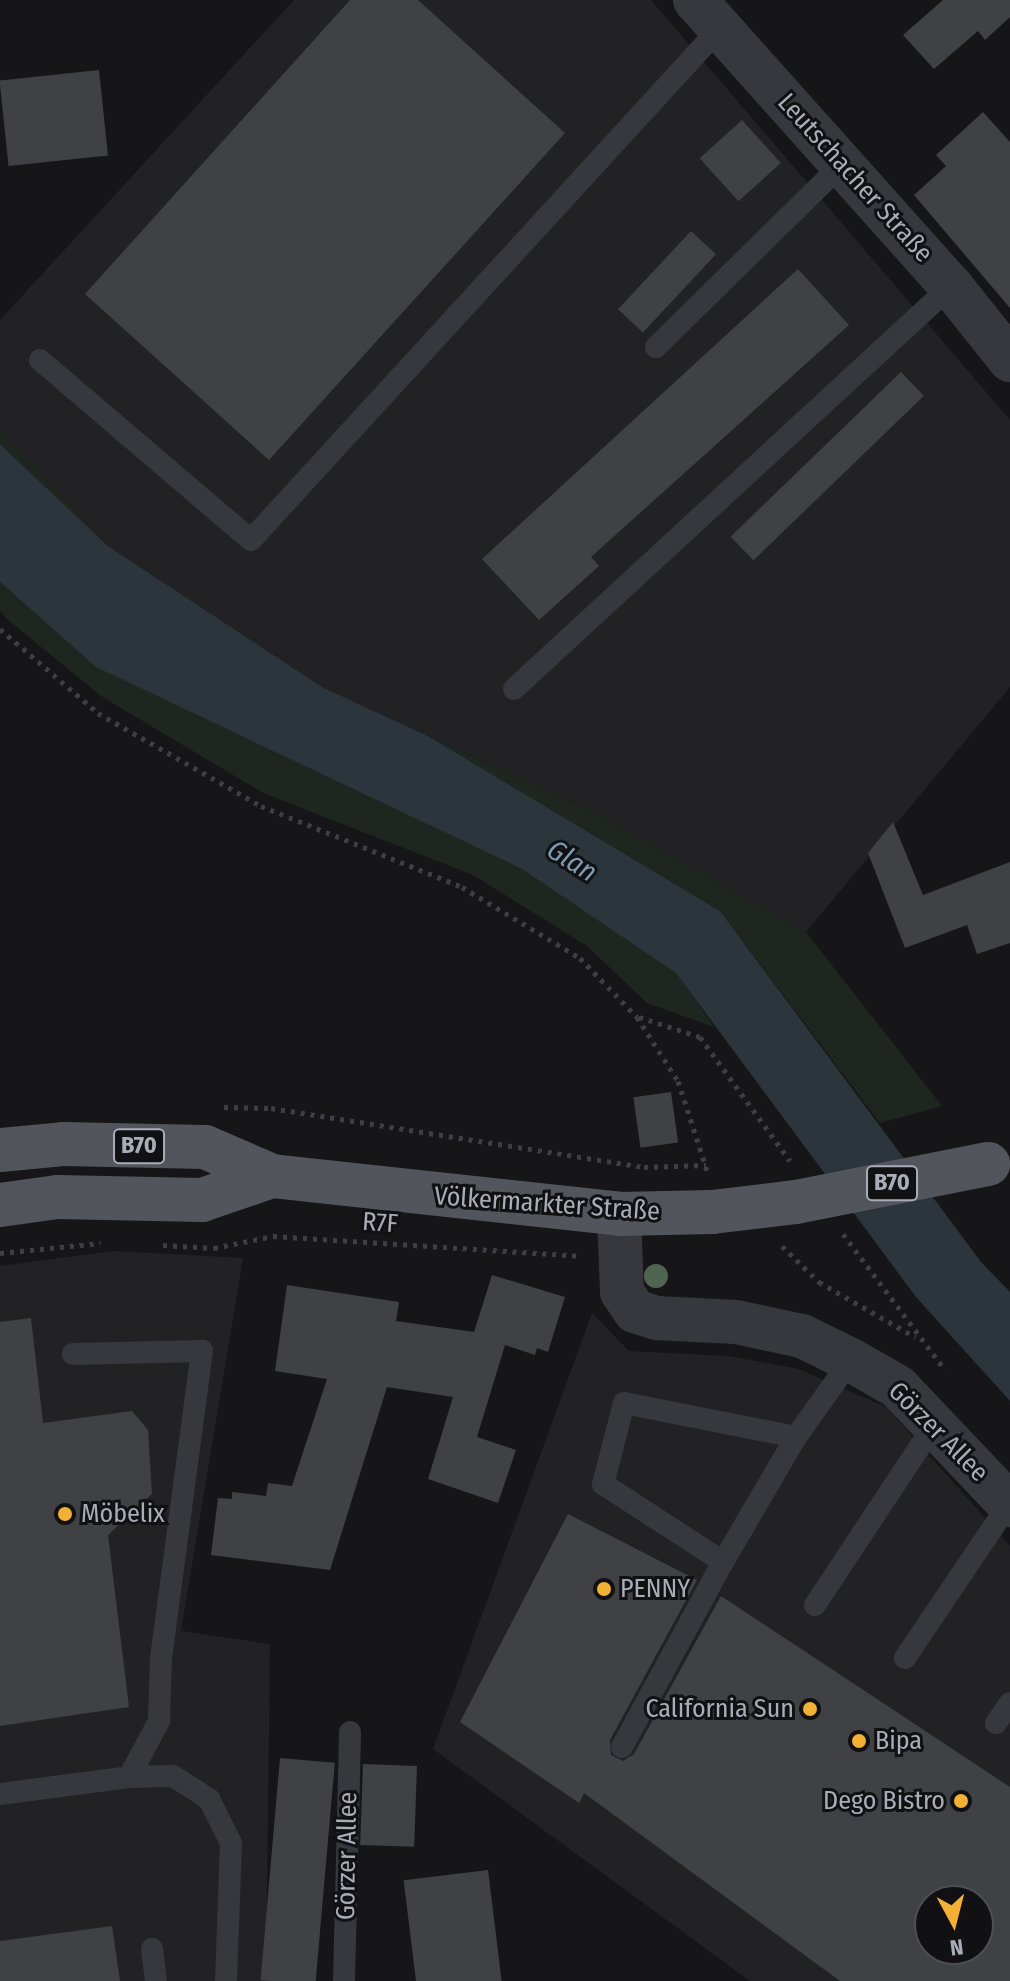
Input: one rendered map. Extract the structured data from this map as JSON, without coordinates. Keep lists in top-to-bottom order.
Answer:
{
  "streets": {
    "main road": ["B70", "Völkermarkter Straße"],
    "street": ["Leutschacher Straße", "Görzer Allee"],
    "path": ["R7F"]
  },
  "crossings": [
    ["Völkermarkter Straße", "R7F"],
    ["Völkermarkter Straße", "Görzer Allee"],
    ["R7F", "Görzer Allee"]
  ],
  "water": ["Glan"],
  "places": [
    "Möbelix",
    "PENNY",
    "California Sun",
    "Bipa",
    "Dego Bistro"
  ],
  "north": "bottom"
}
